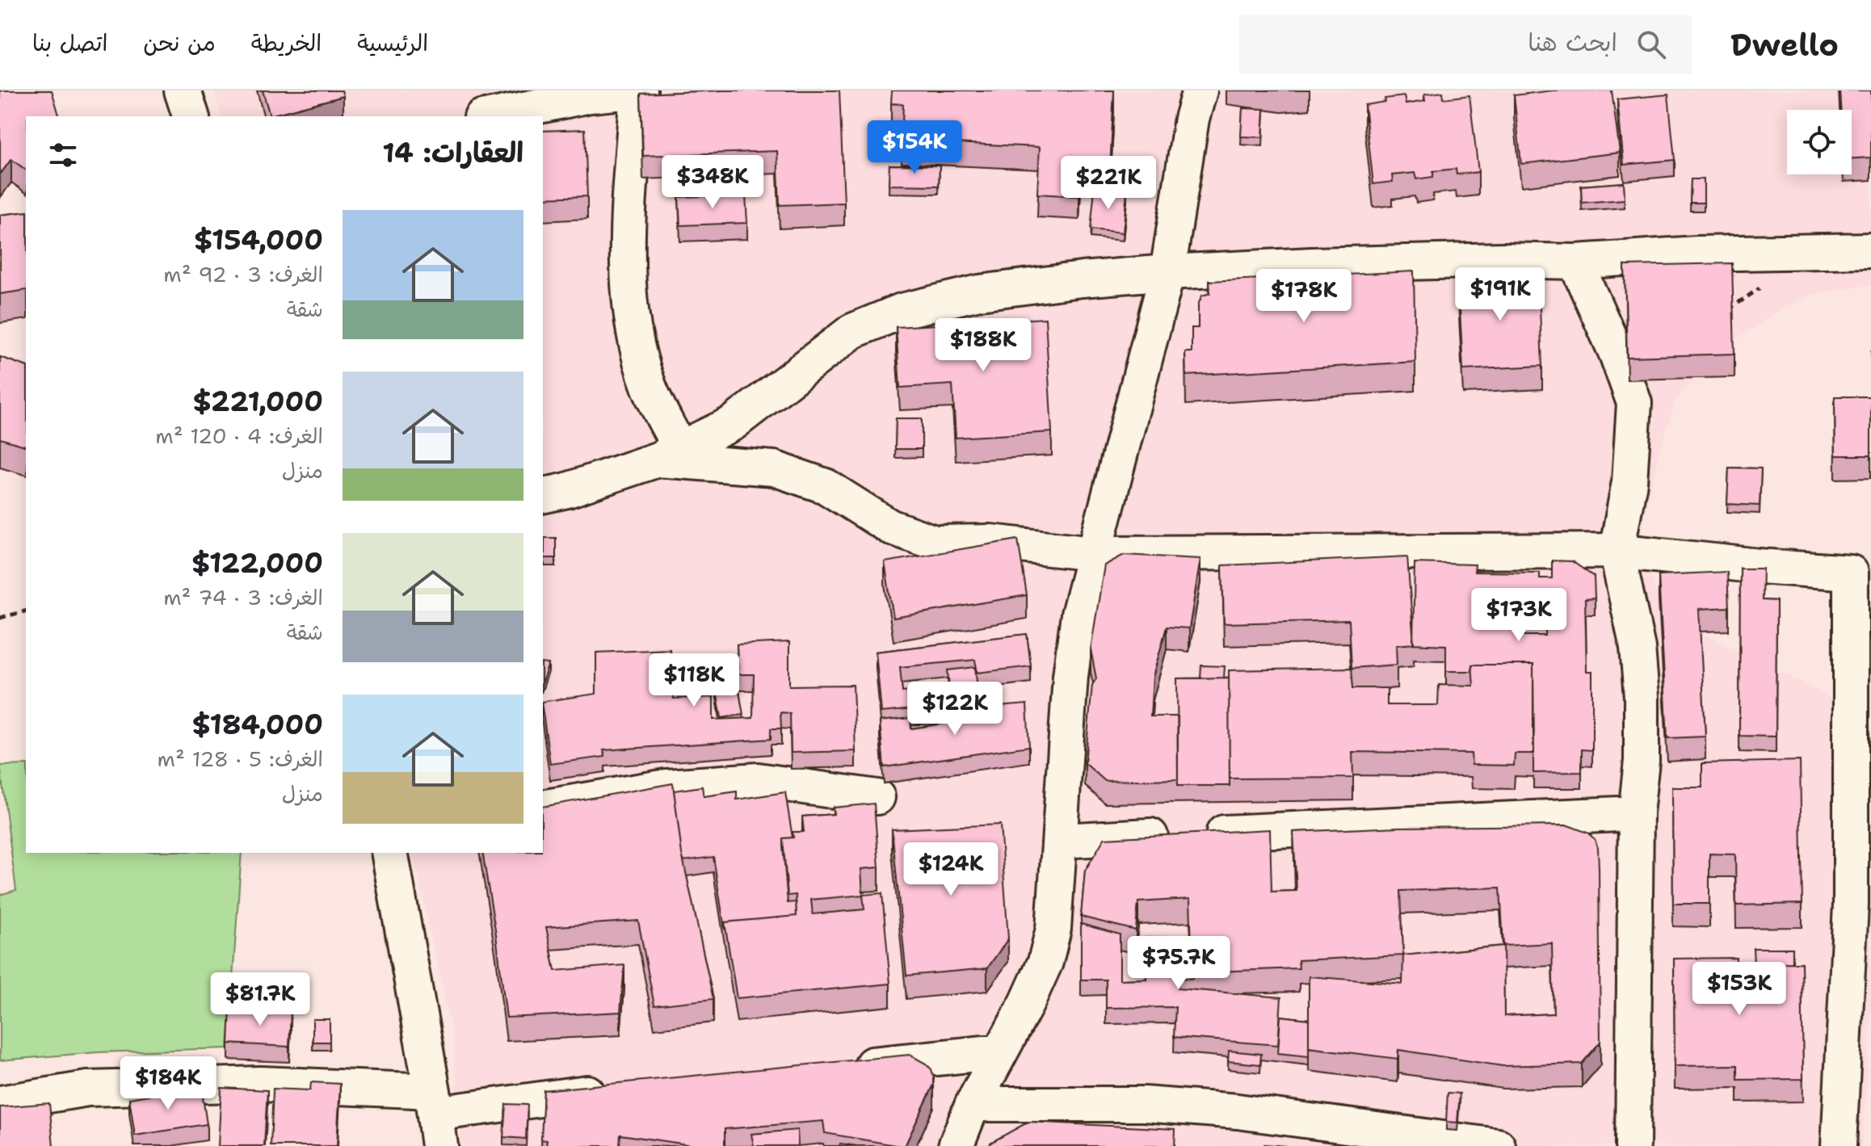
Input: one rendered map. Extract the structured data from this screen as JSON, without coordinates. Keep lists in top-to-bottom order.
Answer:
{
  "page": {
    "header": "Dwello",
    "search": "ابحث هنا",
    "nav": [
      "الرئيسية",
      "الخريطة",
      "من نحن",
      "اتصل بنا"
    ],
    "heading": "العقارات: 14",
    "price": [
      "$154K",
      "$348K",
      "$221K",
      "$191K",
      "$178K",
      "$188K",
      "$173K",
      "$118K",
      "$122K",
      "$124K",
      "$75.7K",
      "$153K",
      "$81.7K",
      "$184K"
    ],
    "list": [
      {
        "name": "$154,000",
        "note": "الغرف: 3 · 92 m² · شقة"
      },
      {
        "name": "$221,000",
        "note": "الغرف: 4 · 120 m² · منزل"
      },
      {
        "name": "$122,000",
        "note": "الغرف: 3 · 74 m² · شقة"
      },
      {
        "name": "$184,000",
        "note": "الغرف: 5 · 128 m² · منزل"
      }
    ]
  }
}
